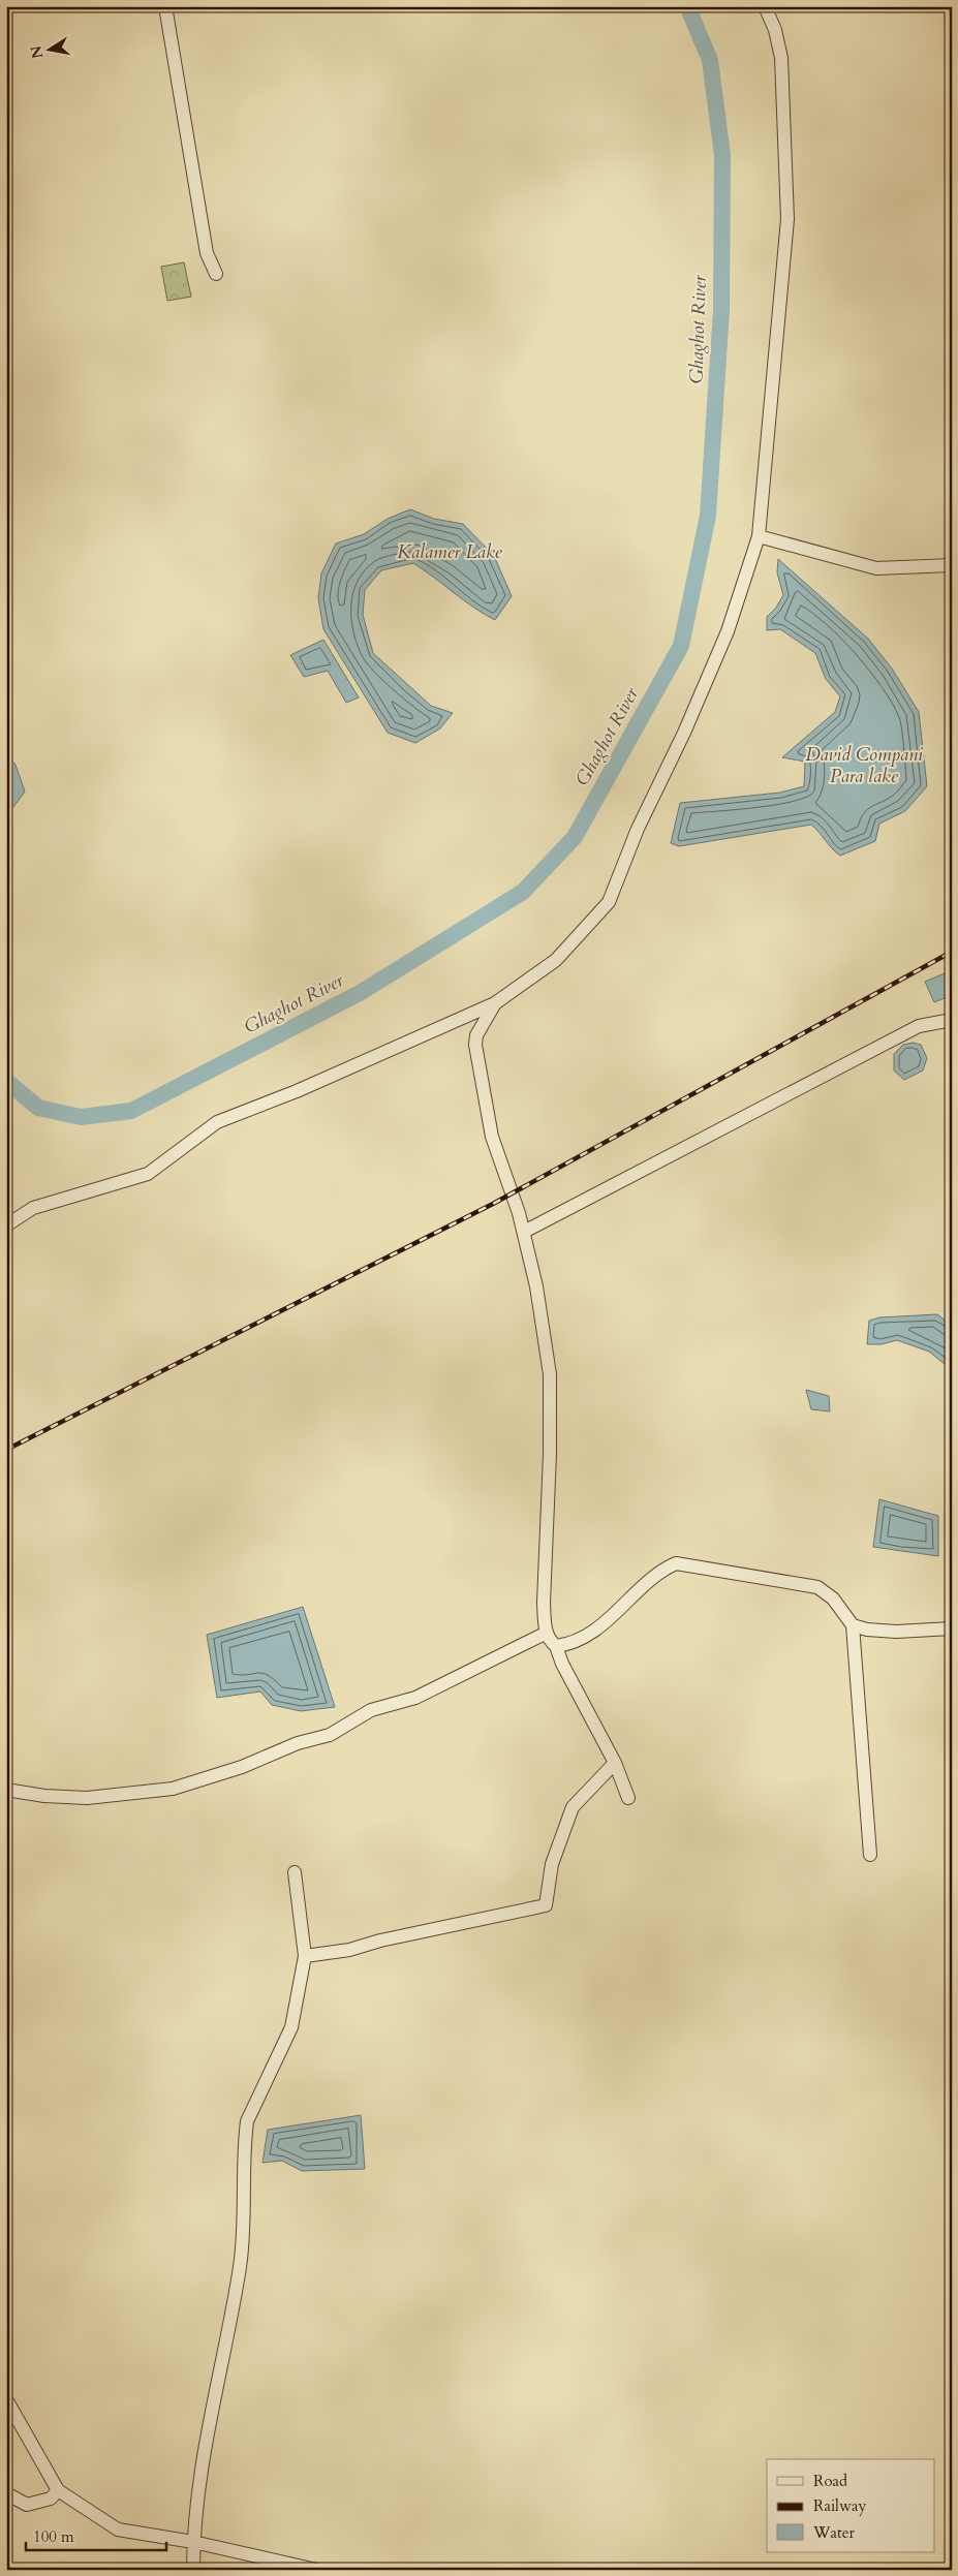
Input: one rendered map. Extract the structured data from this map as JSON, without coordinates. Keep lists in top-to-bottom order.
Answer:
{
  "water": ["Ghaghot River", "Kalamer Lake", "David Compani Para lake"],
  "legend": ["Road", "Railway", "Water"],
  "scale_bar": "100 m",
  "north": "left"
}
